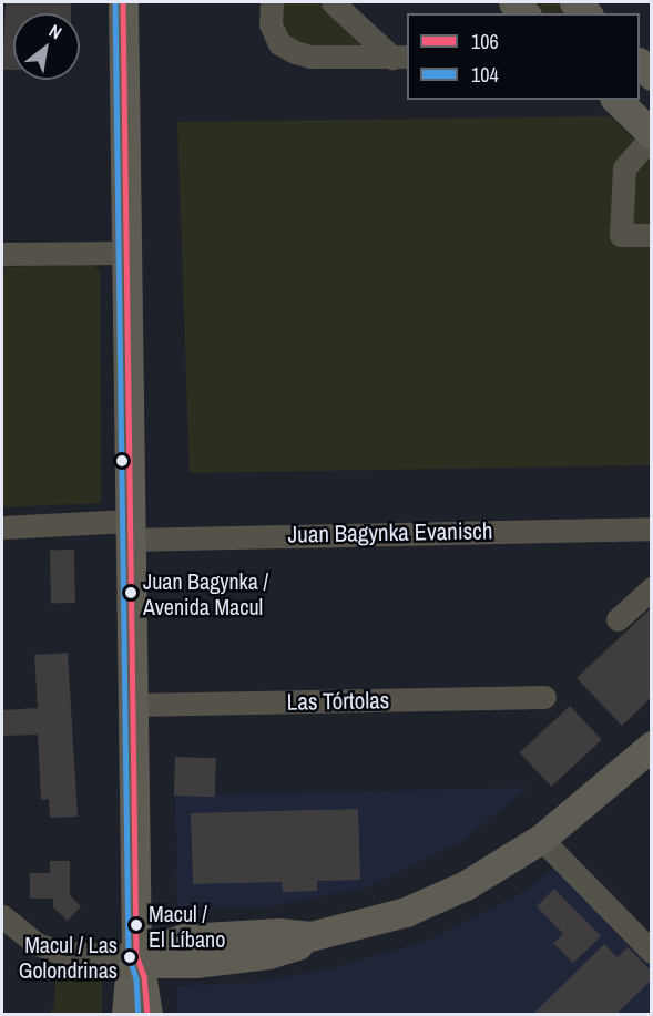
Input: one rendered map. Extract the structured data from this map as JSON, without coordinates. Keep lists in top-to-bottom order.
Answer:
{
  "streets": {
    "street": ["Juan Bagynka Evanisch", "Las Tórtolas"]
  },
  "places": ["Juan Bagynka / Avenida Macul", "Macul / El Líbano", "Macul / Las Golondrinas"],
  "lines": ["transit line 106", "transit line 104"],
  "legend": ["106", "104"],
  "north": "top right"
}
